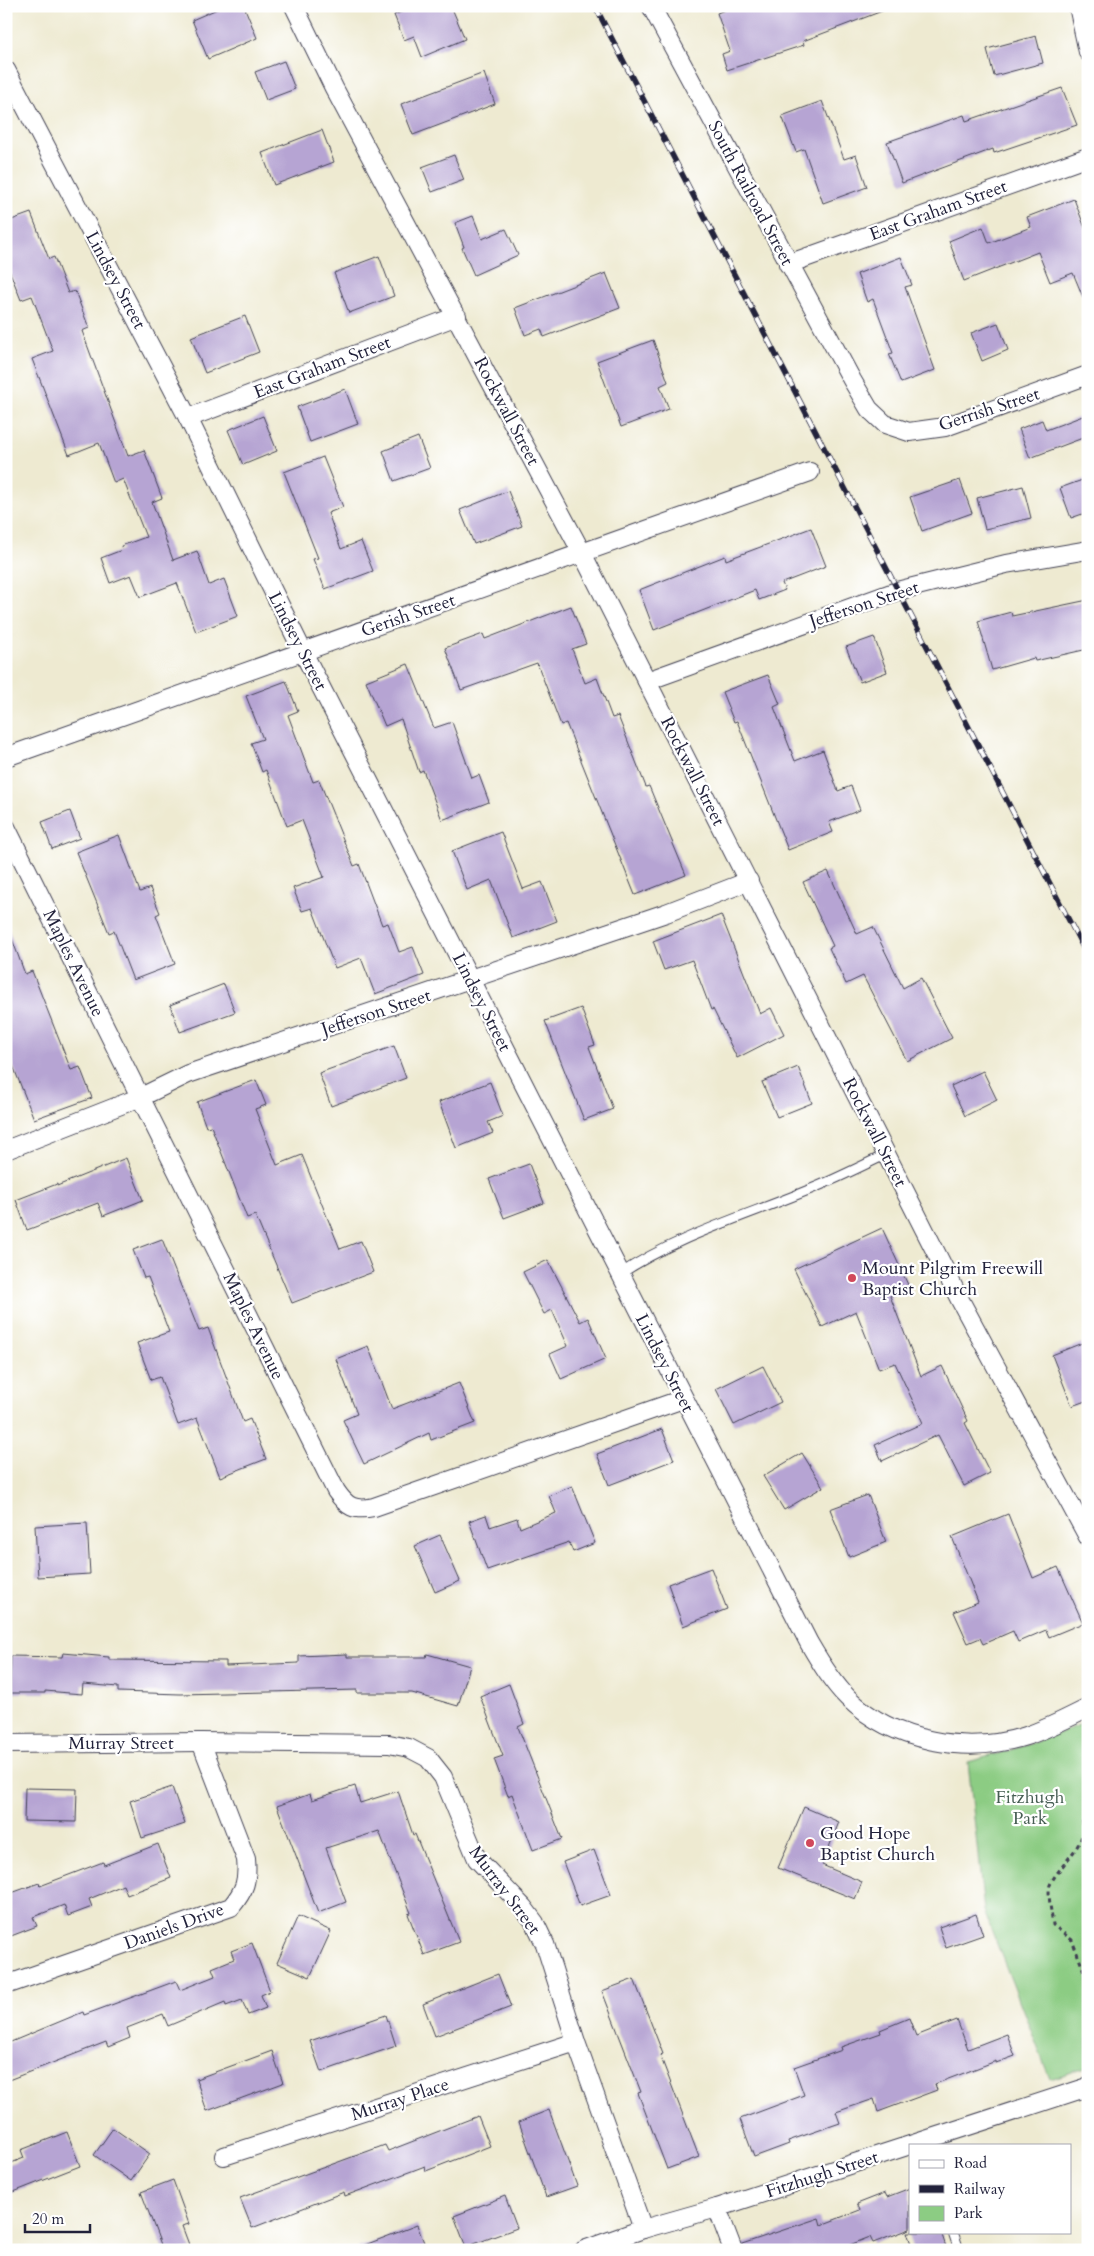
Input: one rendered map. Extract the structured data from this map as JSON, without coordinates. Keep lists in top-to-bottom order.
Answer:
{
  "streets": {
    "street": [
      "South Railroad Street",
      "East Graham Street",
      "Lindsey Street",
      "Gerrish Street",
      "Rockwall Street",
      "Jefferson Street",
      "Gerish Street",
      "Maples Avenue",
      "Murray Street",
      "Daniels Drive",
      "Murray Place",
      "Fitzhugh Street"
    ]
  },
  "crossings": [
    ["South Railroad Street", "East Graham Street"],
    ["South Railroad Street", "Gerrish Street"],
    ["East Graham Street", "Lindsey Street"],
    ["East Graham Street", "Rockwall Street"],
    ["Lindsey Street", "Jefferson Street"],
    ["Lindsey Street", "Gerish Street"],
    ["Lindsey Street", "Maples Avenue"],
    ["Rockwall Street", "Jefferson Street"],
    ["Rockwall Street", "Gerish Street"],
    ["Jefferson Street", "Maples Avenue"],
    ["Murray Street", "Daniels Drive"],
    ["Murray Street", "Murray Place"],
    ["Murray Street", "Fitzhugh Street"]
  ],
  "parks": ["Fitzhugh Park"],
  "places": ["Mount Pilgrim Freewill Baptist Church", "Good Hope Baptist Church"],
  "legend": ["Road", "Railway", "Park"],
  "scale_bar": "20 m"
}
